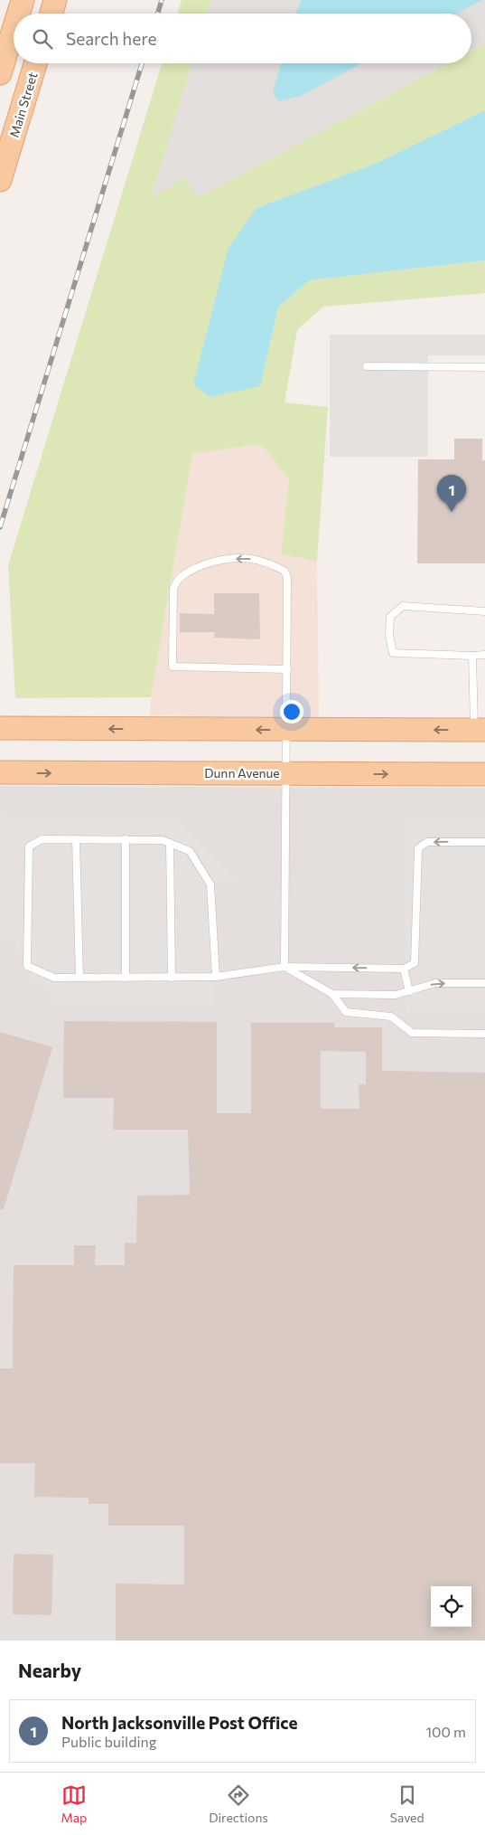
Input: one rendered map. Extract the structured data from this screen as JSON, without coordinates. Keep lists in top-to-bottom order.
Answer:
{
  "streets": {
    "main road": ["Main Street", "Dunn Avenue"]
  },
  "page": {
    "search": "Search here",
    "pins": "1",
    "heading": "Nearby",
    "list": [
      {
        "mark": "1",
        "name": "North Jacksonville Post Office",
        "note": "Public building",
        "value": "100 m"
      }
    ],
    "nav": ["Map", "Directions", "Saved"]
  }
}
